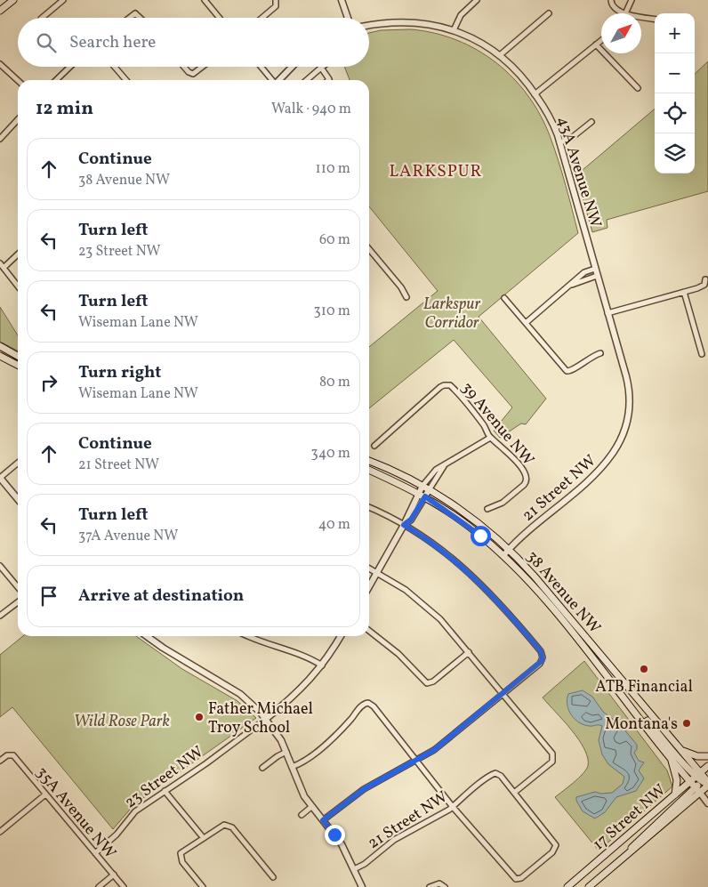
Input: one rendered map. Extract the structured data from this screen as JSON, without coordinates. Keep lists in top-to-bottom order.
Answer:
{
  "streets": {
    "main road": ["38 Avenue NW", "17 Street NW"],
    "street": [
      "43A Avenue NW",
      "39 Avenue NW",
      "21 Street NW",
      "23 Street NW",
      "35A Avenue NW"
    ]
  },
  "crossings": [
    ["43A Avenue NW", "21 Street NW"],
    ["21 Street NW", "38 Avenue NW"],
    ["38 Avenue NW", "17 Street NW"],
    ["23 Street NW", "35A Avenue NW"]
  ],
  "districts": ["LARKSPUR"],
  "parks": ["Larkspur Corridor", "Wild Rose Park"],
  "places": ["ATB Financial", "Father Michael Troy School", "Montana's"],
  "north": "top right",
  "page": {
    "map_buttons": ["+", "−"],
    "search": "Search here",
    "heading": ["12 min", "Walk · 940 m"],
    "list": [
      ["Continue", "38 Avenue NW", "110 m"],
      ["Turn left", "23 Street NW", "60 m"],
      ["Turn left", "Wiseman Lane NW", "310 m"],
      ["Turn right", "Wiseman Lane NW", "80 m"],
      ["Continue", "21 Street NW", "340 m"],
      ["Turn left", "37A Avenue NW", "40 m"],
      "Arrive at destination"
    ]
  }
}
